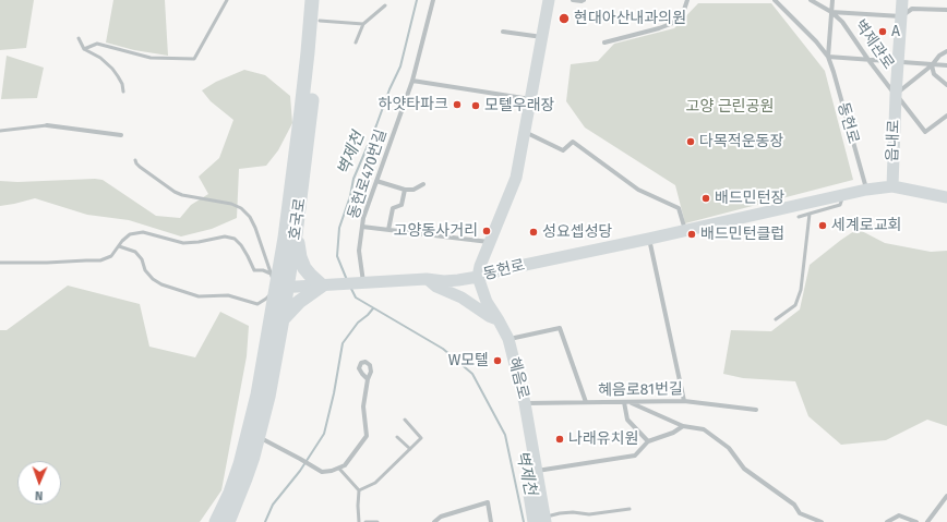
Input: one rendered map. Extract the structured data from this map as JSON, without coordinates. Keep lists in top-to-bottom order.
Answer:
{
  "streets": {
    "main road": [
      "동헌로",
      "읍내로",
      "호국로",
      "혜음로"
    ],
    "street": ["벽제관로", "동헌로470번길", "혜음로81번길"]
  },
  "crossings": [
    ["벽제관로", "동헌로"],
    ["벽제관로", "읍내로"],
    ["동헌로", "읍내로"],
    ["동헌로", "동헌로470번길"],
    ["동헌로", "혜음로"],
    ["혜음로", "혜음로81번길"]
  ],
  "water": ["벽제천"],
  "parks": ["고양 근린공원"],
  "places": [
    "현대아산내과의원",
    "A",
    "하얏타파크",
    "모텔우래장",
    "다목적운동장",
    "배드민턴장",
    "세계로교회",
    "고양동사거리",
    "성요셉성당",
    "배드민턴클럽",
    "W모텔",
    "나래유치원"
  ],
  "north": "bottom"
}
